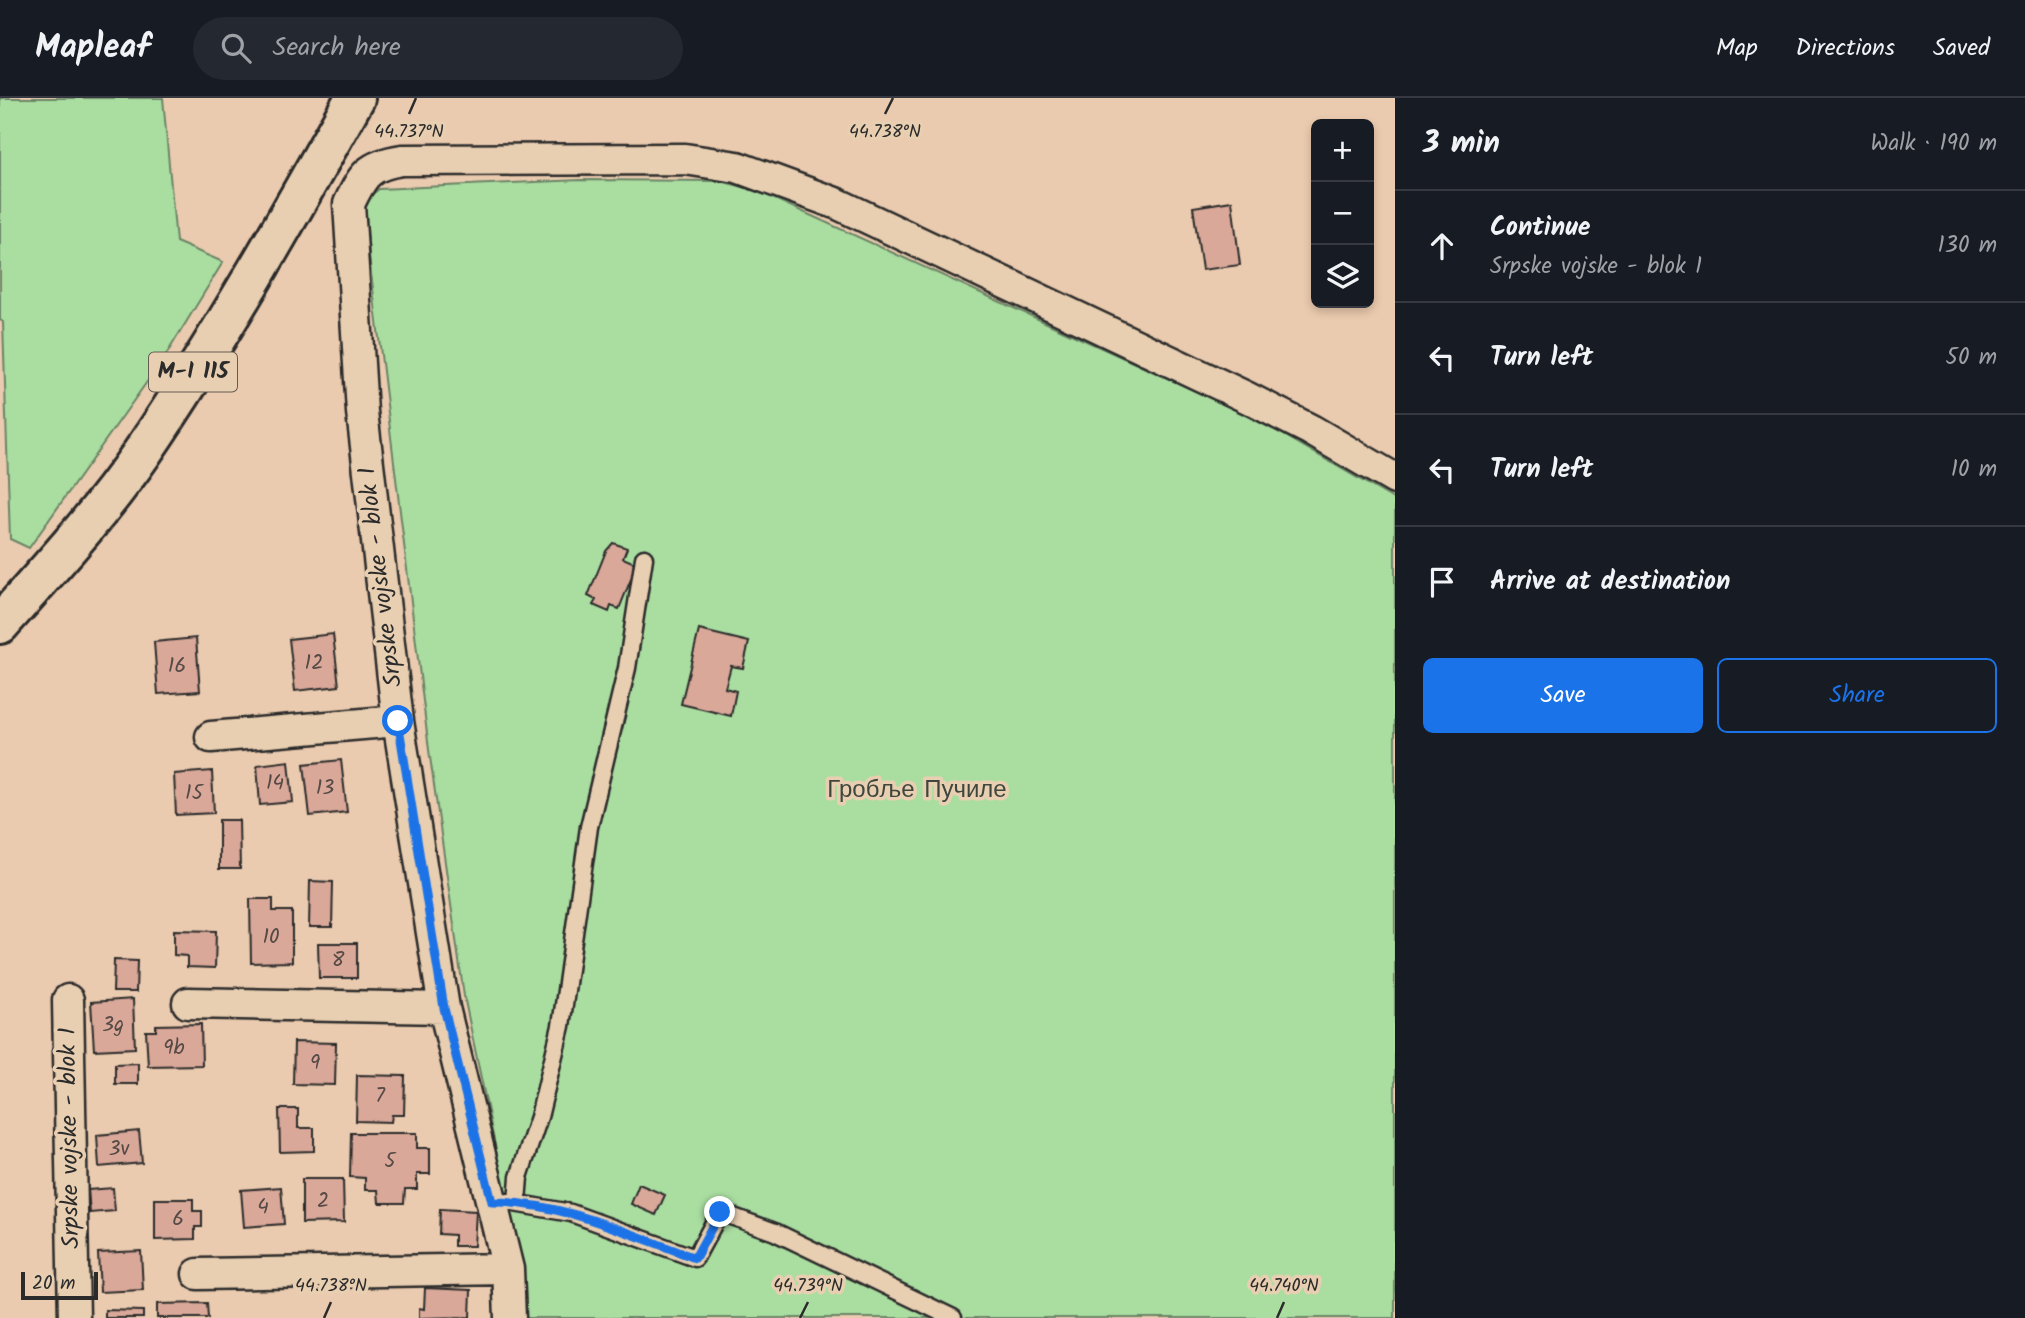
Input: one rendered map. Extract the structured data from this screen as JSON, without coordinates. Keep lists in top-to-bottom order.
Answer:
{
  "streets": {
    "main road": ["M-I 115"],
    "street": ["Srpske vojske - blok 1"]
  },
  "parks": ["Гробље Пучиле"],
  "house_numbers": [
    "12",
    "16",
    "14",
    "13",
    "15",
    "10",
    "8",
    "3g",
    "9b",
    "9",
    "7",
    "3v",
    "5",
    "2",
    "4",
    "6"
  ],
  "scale_bar": "20 m",
  "page": {
    "header": "Mapleaf",
    "search": "Search here",
    "nav": ["Map", "Directions", "Saved"],
    "heading": ["3 min", "Walk · 190 m"],
    "map_buttons": ["+", "−"],
    "list": [
      ["Continue", "Srpske vojske - blok 1", "130 m"],
      ["Turn left", "50 m"],
      ["Turn left", "10 m"],
      "Arrive at destination"
    ],
    "buttons": ["Save", "Share"],
    "scale": "20 m"
  },
  "coordinates": [
    "44.737°N",
    "44.738°N",
    "44.739°N",
    "44.740°N"
  ]
}
